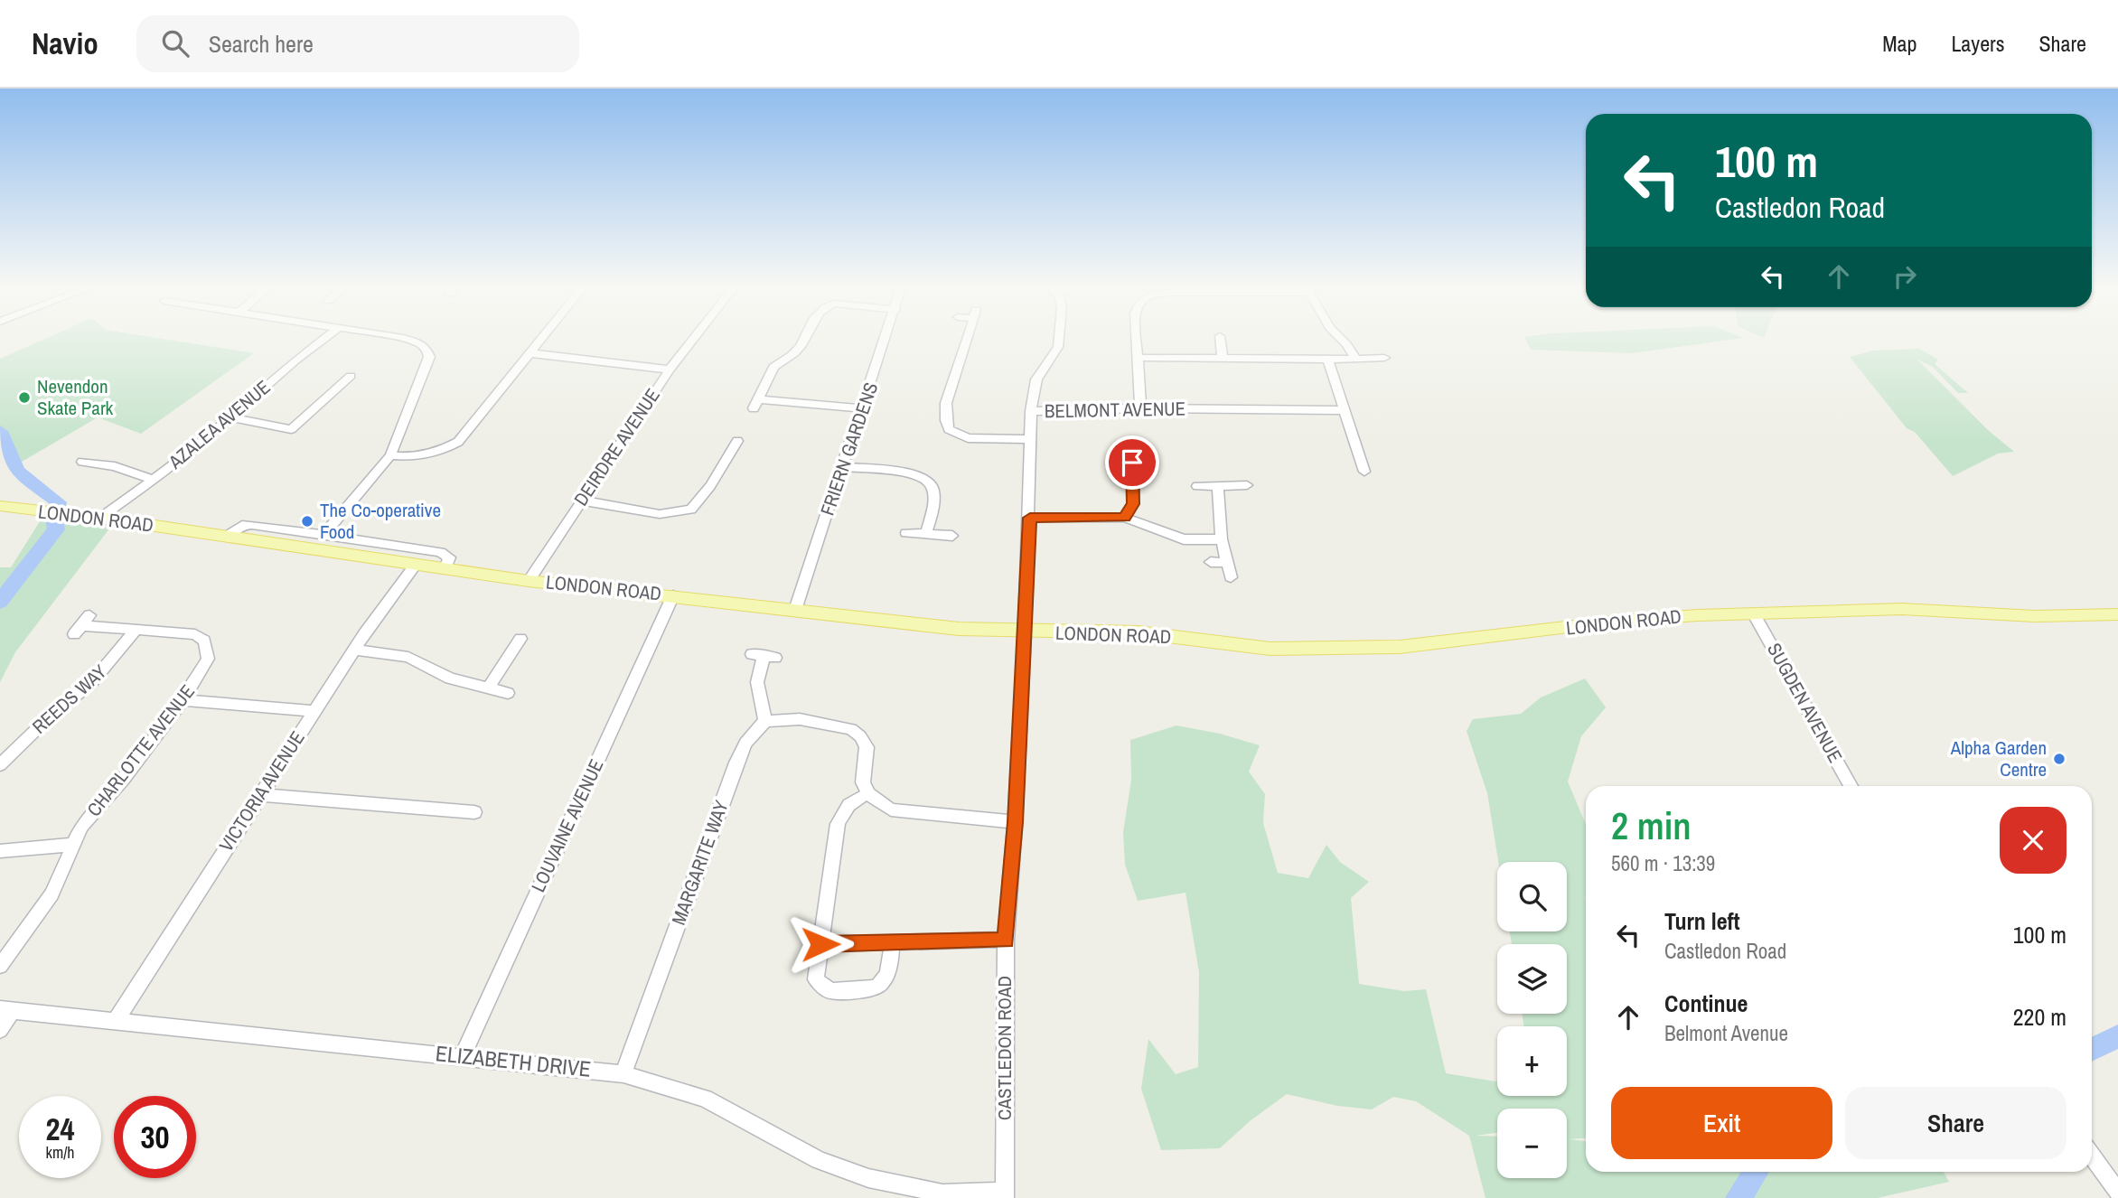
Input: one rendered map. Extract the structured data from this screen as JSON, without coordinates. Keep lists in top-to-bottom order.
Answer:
{
  "streets": {
    "main road": ["LONDON ROAD"],
    "street": [
      "BELMONT AVENUE",
      "AZALEA AVENUE",
      "DEIRDRE AVENUE",
      "FRIERN GARDENS",
      "REEDS WAY",
      "SUGDEN AVENUE",
      "CHARLOTTE AVENUE",
      "VICTORIA AVENUE",
      "LOUVAINE AVENUE",
      "MARGARITE WAY",
      "CASTLEDON ROAD",
      "ELIZABETH DRIVE"
    ]
  },
  "crossings": [
    ["BELMONT AVENUE", "LONDON ROAD"],
    ["BELMONT AVENUE", "CASTLEDON ROAD"],
    ["AZALEA AVENUE", "LONDON ROAD"],
    ["DEIRDRE AVENUE", "LONDON ROAD"],
    ["FRIERN GARDENS", "LONDON ROAD"],
    ["LONDON ROAD", "SUGDEN AVENUE"],
    ["LONDON ROAD", "VICTORIA AVENUE"],
    ["LONDON ROAD", "LOUVAINE AVENUE"],
    ["LONDON ROAD", "CASTLEDON ROAD"],
    ["REEDS WAY", "CHARLOTTE AVENUE"],
    ["VICTORIA AVENUE", "ELIZABETH DRIVE"],
    ["LOUVAINE AVENUE", "ELIZABETH DRIVE"],
    ["MARGARITE WAY", "ELIZABETH DRIVE"],
    ["CASTLEDON ROAD", "ELIZABETH DRIVE"]
  ],
  "places": ["Nevendon Skate Park", "The Co-operative Food", "Alpha Garden Centre"],
  "page": {
    "header": "Navio",
    "search": "Search here",
    "nav": ["Map", "Layers", "Share"],
    "turn": ["100 m", "Castledon Road"],
    "heading": ["2 min", "560 m · 13:39"],
    "map_buttons": ["+", "−"],
    "list": [
      {
        "name": "Turn left",
        "note": "Castledon Road",
        "value": "100 m"
      },
      {
        "name": "Continue",
        "note": "Belmont Avenue",
        "value": "220 m"
      }
    ],
    "buttons": ["Exit", "Share"],
    "speed": "24 km/h",
    "limit": "30"
  }
}
